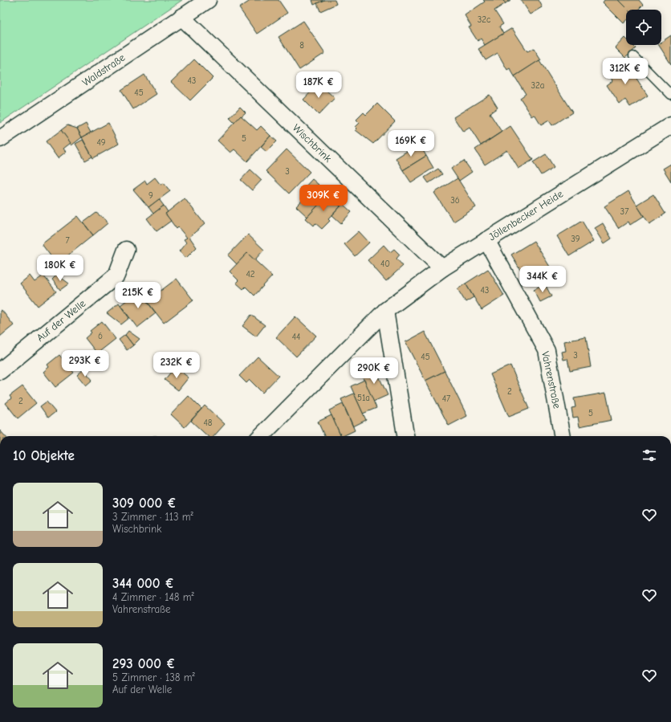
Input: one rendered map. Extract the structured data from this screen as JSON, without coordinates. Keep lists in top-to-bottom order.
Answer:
{
  "streets": {
    "street": [
      "Waldstraße",
      "Wischbrink",
      "Jöllenbecker Heide",
      "Auf der Welle",
      "Vahrenstraße"
    ]
  },
  "crossings": [
    ["Waldstraße", "Wischbrink"],
    ["Wischbrink", "Jöllenbecker Heide"],
    ["Jöllenbecker Heide", "Vahrenstraße"]
  ],
  "house_numbers": [
    "32c",
    "8",
    "43",
    "32a",
    "45",
    "5",
    "49",
    "3",
    "9",
    "36",
    "37",
    "39",
    "7",
    "40",
    "42",
    "43",
    "6",
    "44",
    "3",
    "45",
    "2",
    "51a",
    "47",
    "2",
    "5",
    "48"
  ],
  "page": {
    "price": [
      "312K €",
      "187K €",
      "169K €",
      "309K €",
      "180K €",
      "344K €",
      "215K €",
      "293K €",
      "232K €",
      "290K €"
    ],
    "heading": "10 Objekte",
    "list": [
      {
        "name": "309 000 €",
        "note": "3 Zimmer · 113 m² · Wischbrink"
      },
      {
        "name": "344 000 €",
        "note": "4 Zimmer · 148 m² · Vahrenstraße"
      },
      {
        "name": "293 000 €",
        "note": "5 Zimmer · 138 m² · Auf der Welle"
      }
    ]
  }
}
